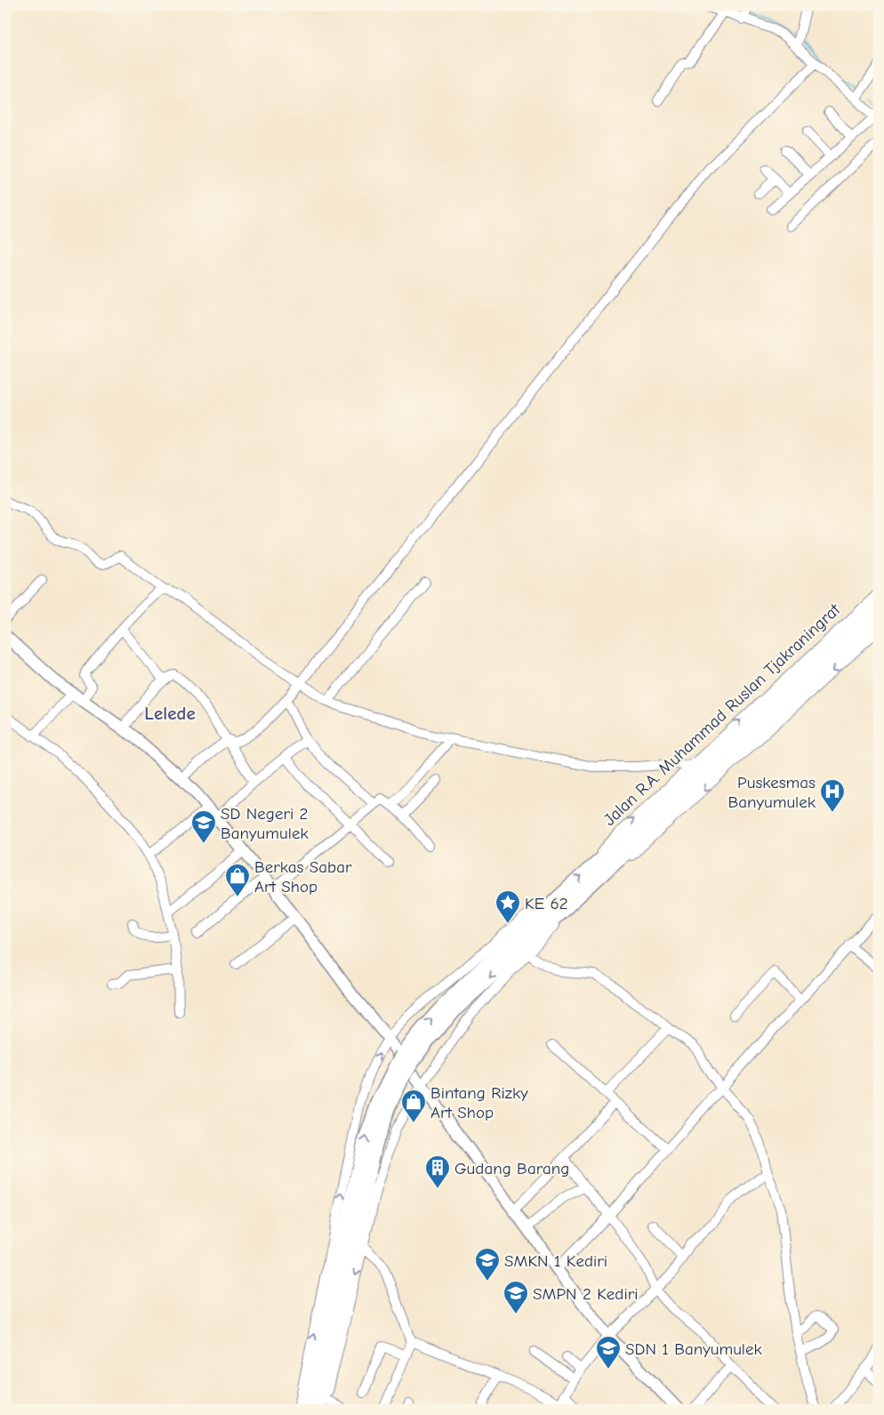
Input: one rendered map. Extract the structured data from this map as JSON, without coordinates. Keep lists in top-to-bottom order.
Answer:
{
  "streets": {
    "highway": ["Jalan R.A. Muhammad Ruslan Tjakraningrat"]
  },
  "districts": ["Lelede"],
  "places": {
    "hospital": ["Puskesmas Banyumulek"],
    "school or university": [
      "SD Negeri 2 Banyumulek",
      "SMKN 1 Kediri",
      "SMPN 2 Kediri",
      "SDN 1 Banyumulek"
    ],
    "shop": ["Berkas Sabar Art Shop", "Bintang Rizky Art Shop"],
    "place": ["KE 62"],
    "building": ["Gudang Barang"]
  }
}
